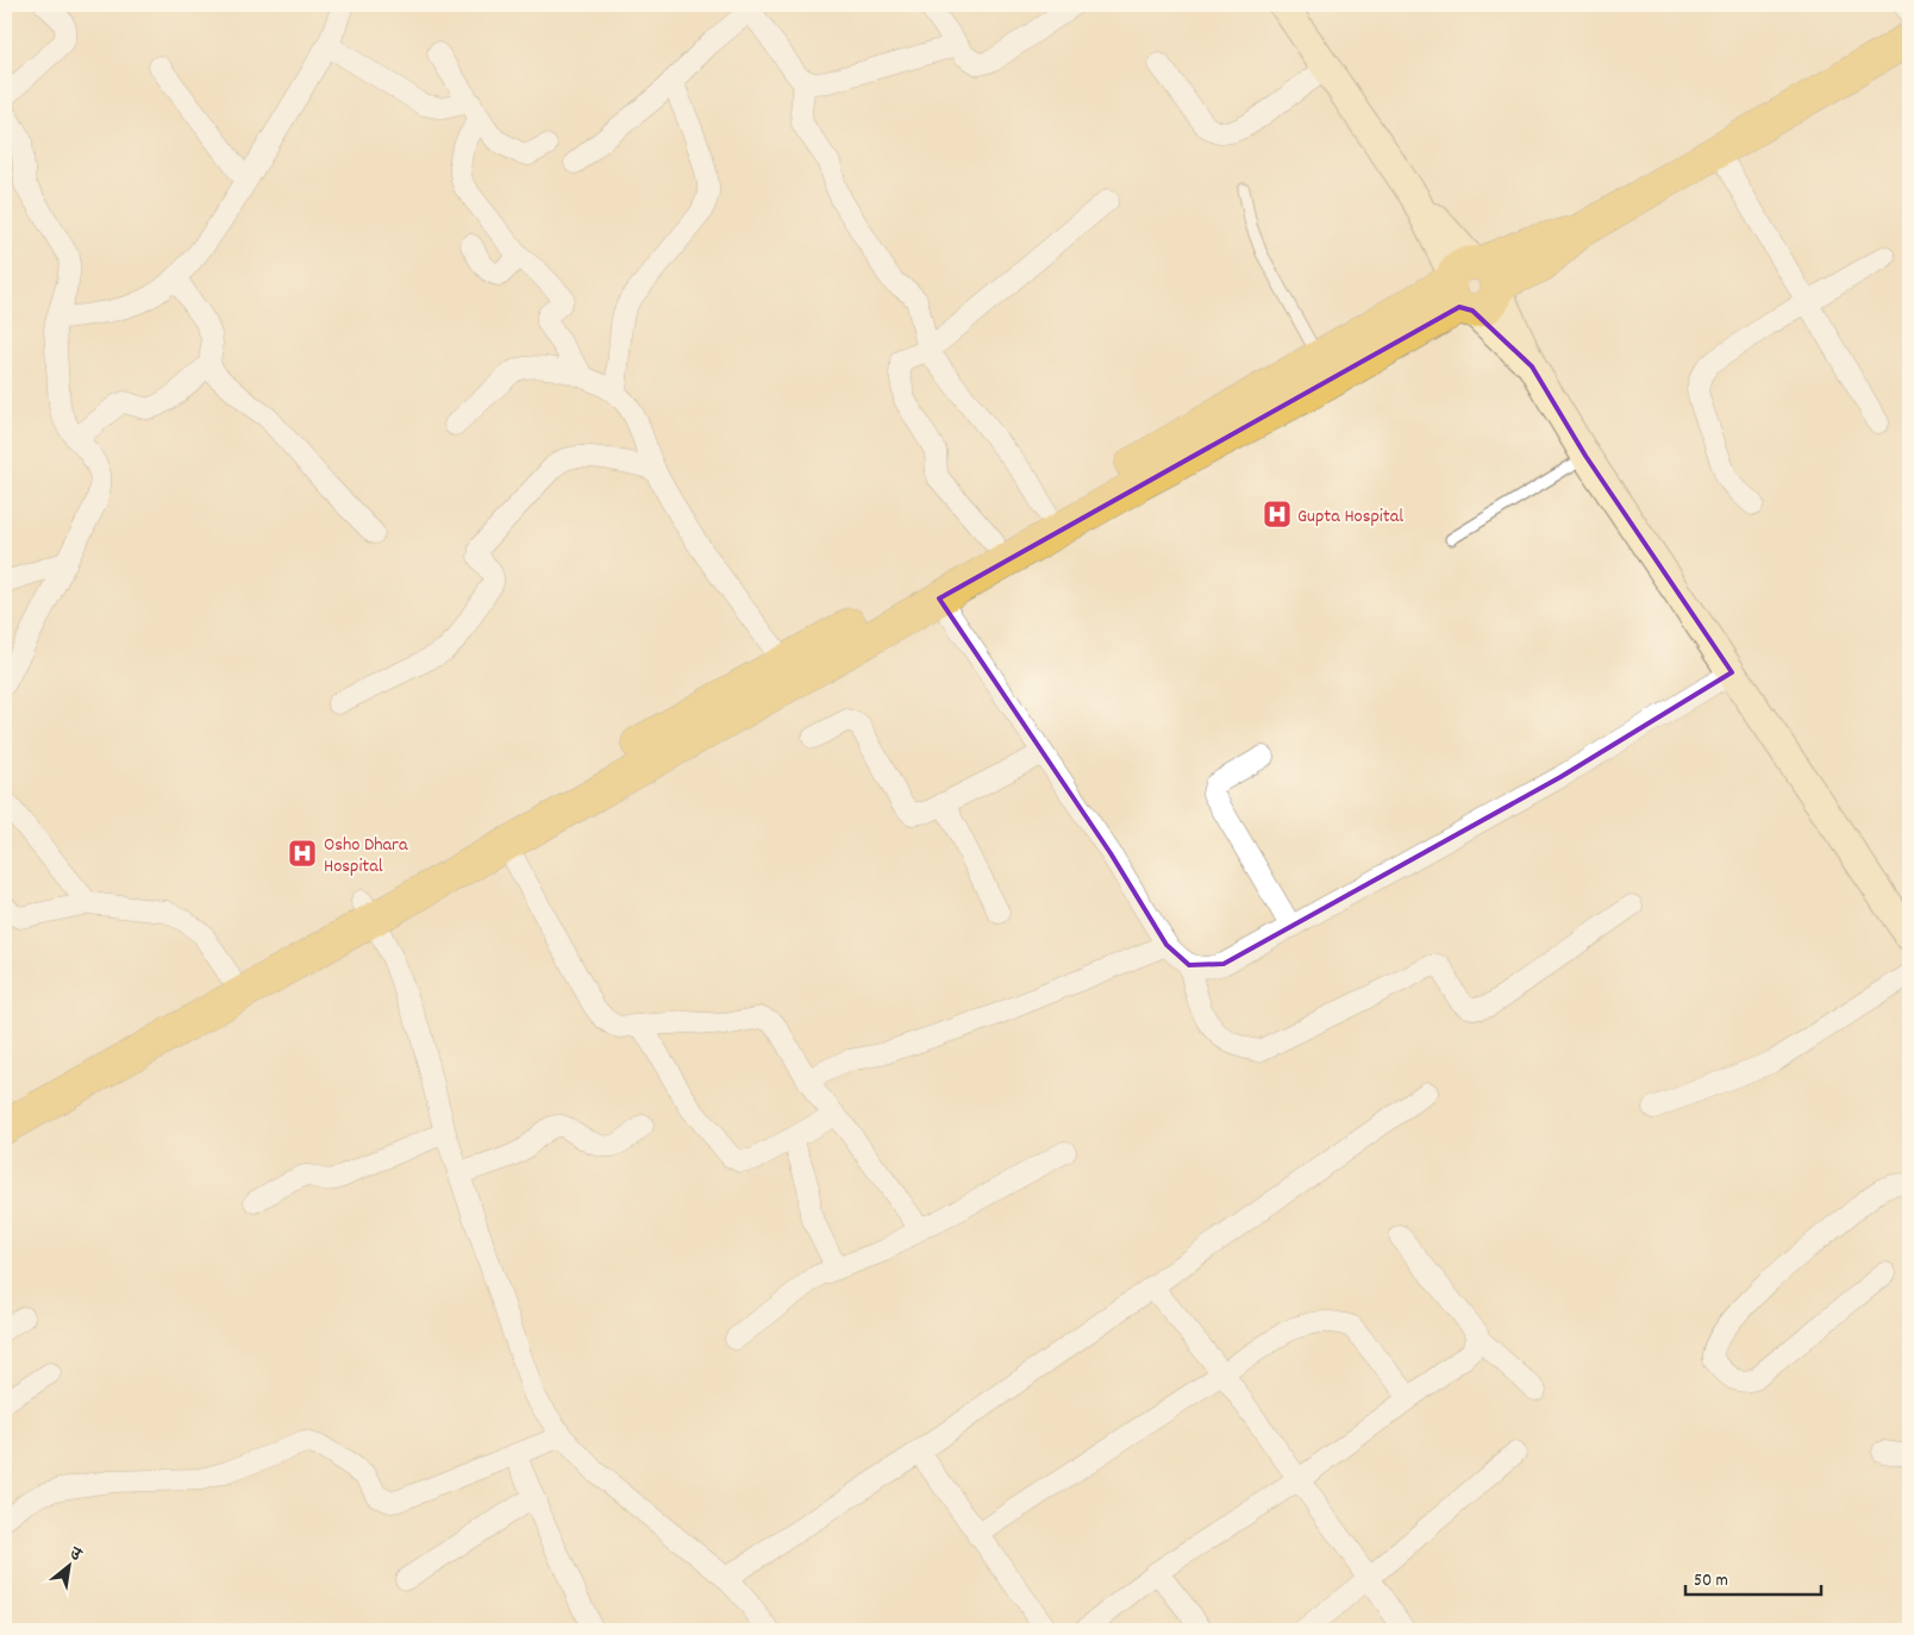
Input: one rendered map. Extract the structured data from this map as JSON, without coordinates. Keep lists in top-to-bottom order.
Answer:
{
  "places": {
    "hospital": ["Gupta Hospital", "Osho Dhara Hospital"]
  },
  "scale_bar": "50 m",
  "north": "top right"
}
